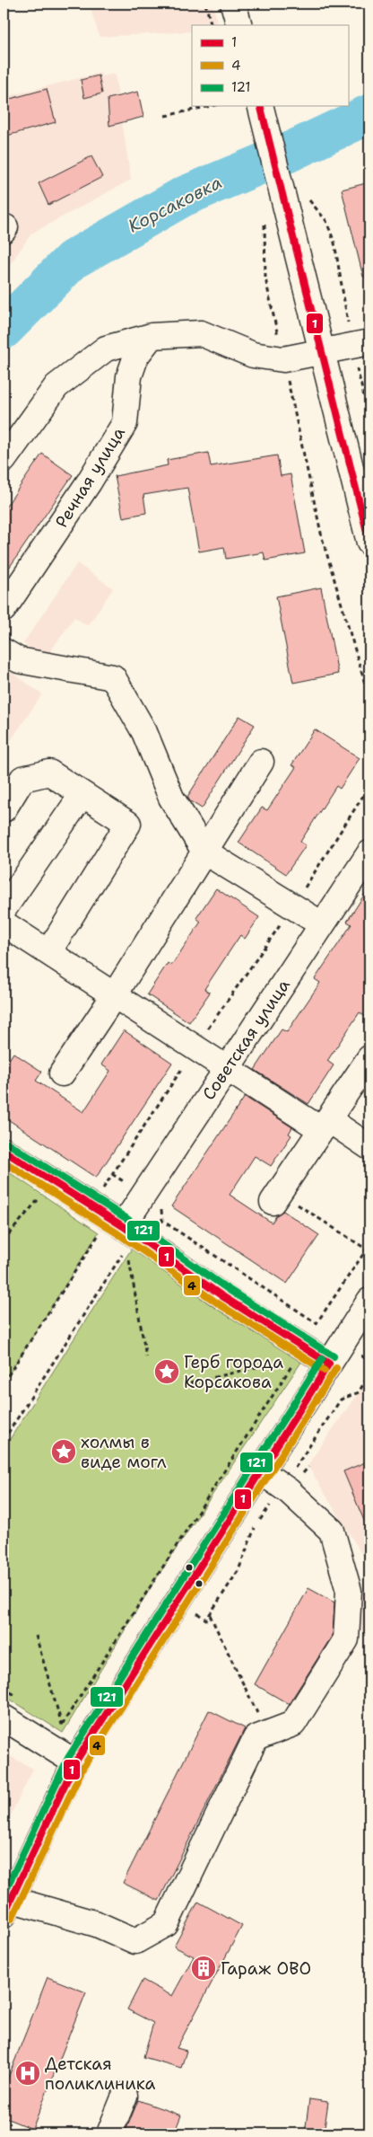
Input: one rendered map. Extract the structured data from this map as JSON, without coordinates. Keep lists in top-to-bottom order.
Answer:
{
  "streets": {
    "main road": ["Речная улица", "Советская улица"]
  },
  "water": ["Корсаковка"],
  "places": {
    "place": ["Герб города Корсакова", "холмы в виде могл"],
    "building": ["Гараж ОВО"],
    "hospital": ["Детская поликлиника"]
  },
  "lines": ["transit line 1", "transit line 121", "transit line 4"],
  "legend": ["1", "4", "121"]
}
